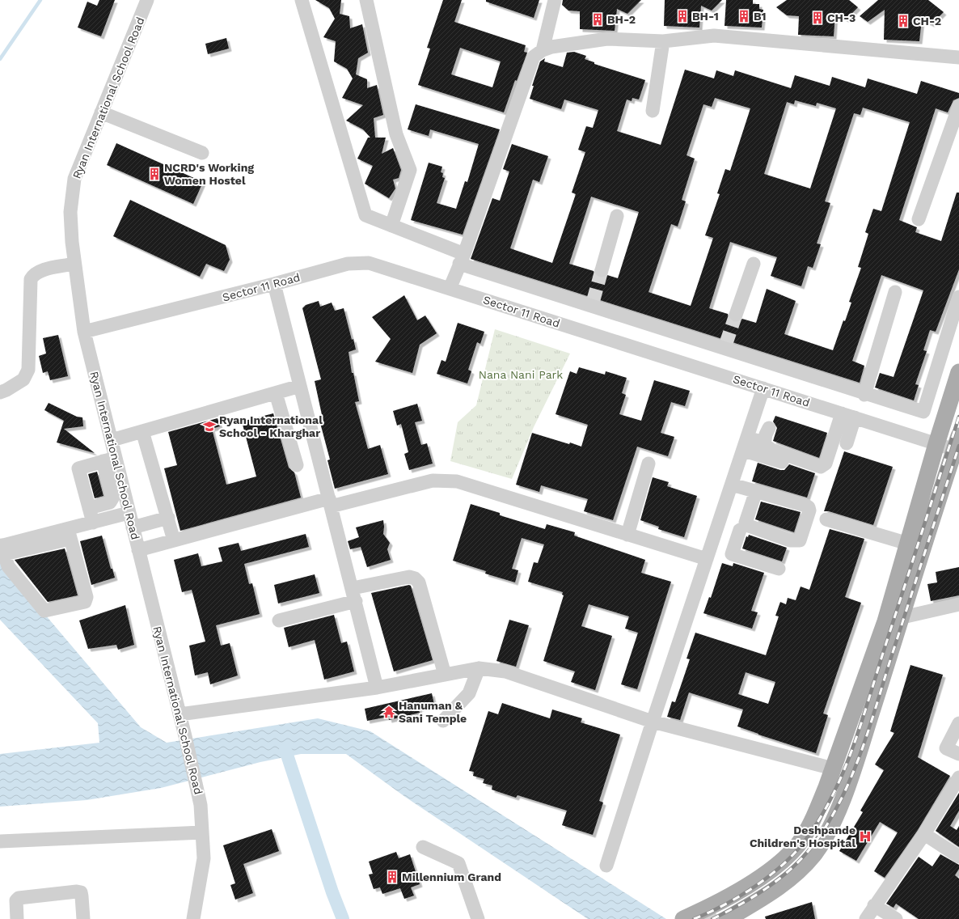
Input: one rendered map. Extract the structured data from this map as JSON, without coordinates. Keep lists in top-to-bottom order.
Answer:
{
  "streets": {
    "street": ["Ryan International School Road", "Sector 11 Road"]
  },
  "crossings": [
    ["Ryan International School Road", "Sector 11 Road"]
  ],
  "parks": ["Nana Nani Park"],
  "places": {
    "building": [
      "BH-1",
      "B1",
      "CH-3",
      "BH-2",
      "CH-2",
      "NCRD's Working Women Hostel",
      "Millennium Grand"
    ],
    "school or university": ["Ryan International School - Kharghar"],
    "temple": ["Hanuman & Sani Temple"],
    "hospital": ["Deshpande Children's Hospital"]
  }
}
